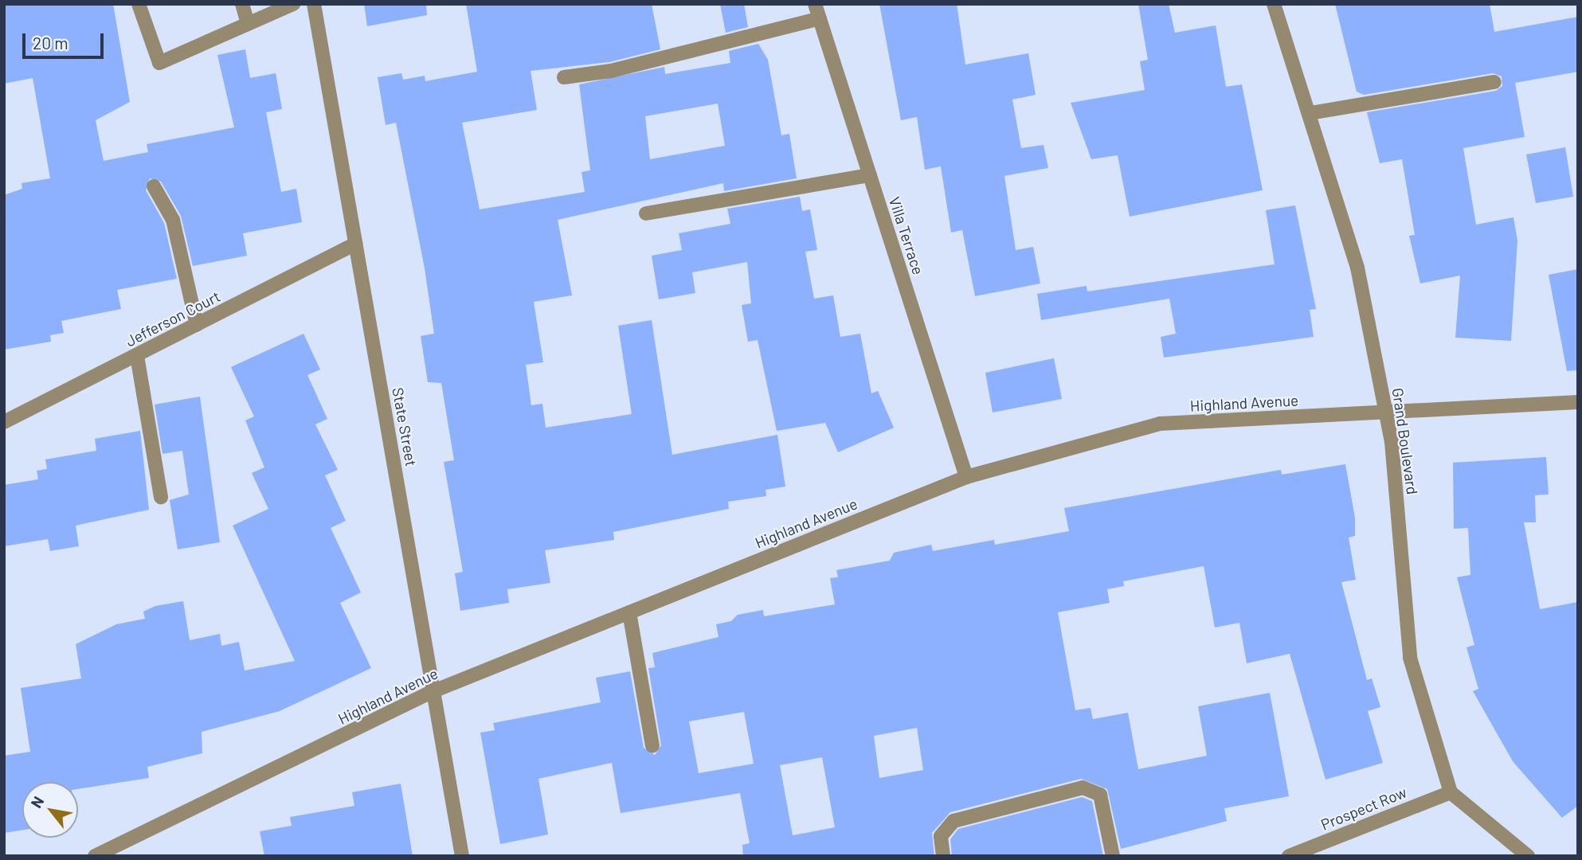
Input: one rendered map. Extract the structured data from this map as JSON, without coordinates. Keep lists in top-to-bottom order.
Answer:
{
  "streets": {
    "street": [
      "Villa Terrace",
      "Jefferson Court",
      "Highland Avenue",
      "State Street",
      "Grand Boulevard",
      "Prospect Row"
    ]
  },
  "crossings": [
    ["Villa Terrace", "Highland Avenue"],
    ["Jefferson Court", "State Street"],
    ["Highland Avenue", "State Street"],
    ["Highland Avenue", "Grand Boulevard"],
    ["Grand Boulevard", "Prospect Row"]
  ],
  "scale_bar": "20 m",
  "north": "top left"
}
